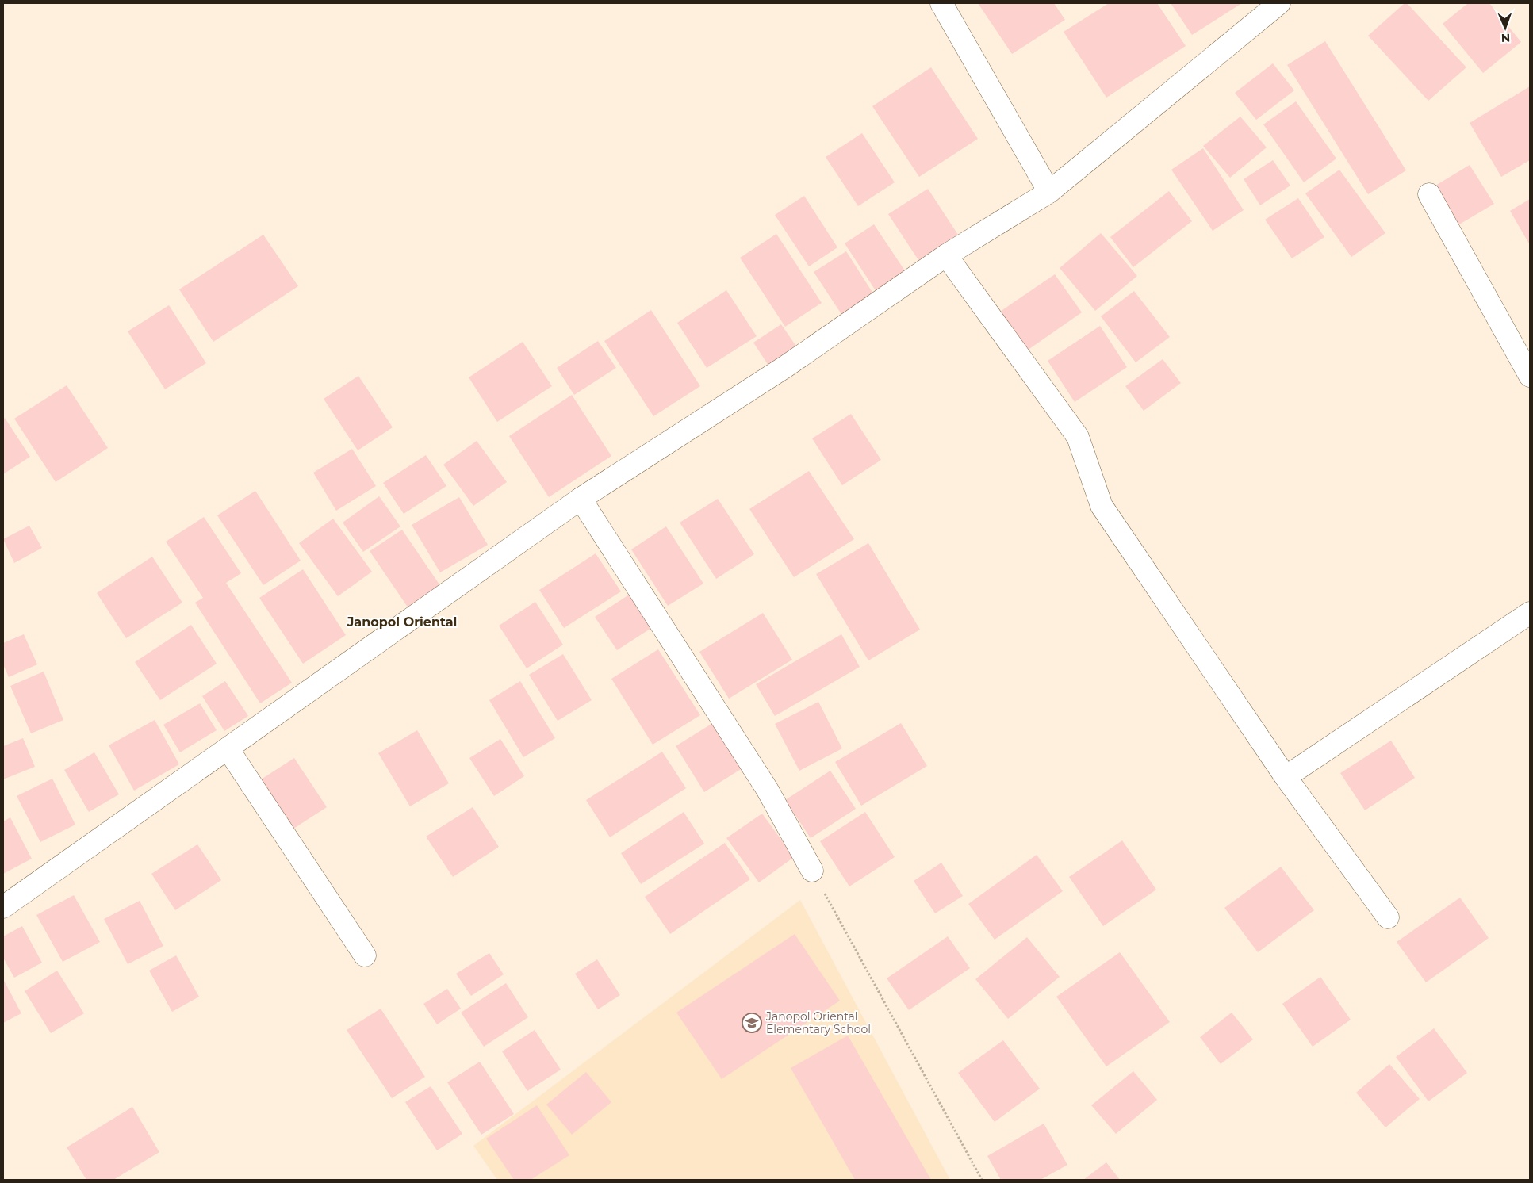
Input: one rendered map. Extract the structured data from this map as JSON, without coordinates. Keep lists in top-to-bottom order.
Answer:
{
  "districts": ["Janopol Oriental"],
  "places": {
    "school or university": ["Janopol Oriental Elementary School"]
  },
  "north": "bottom"
}
